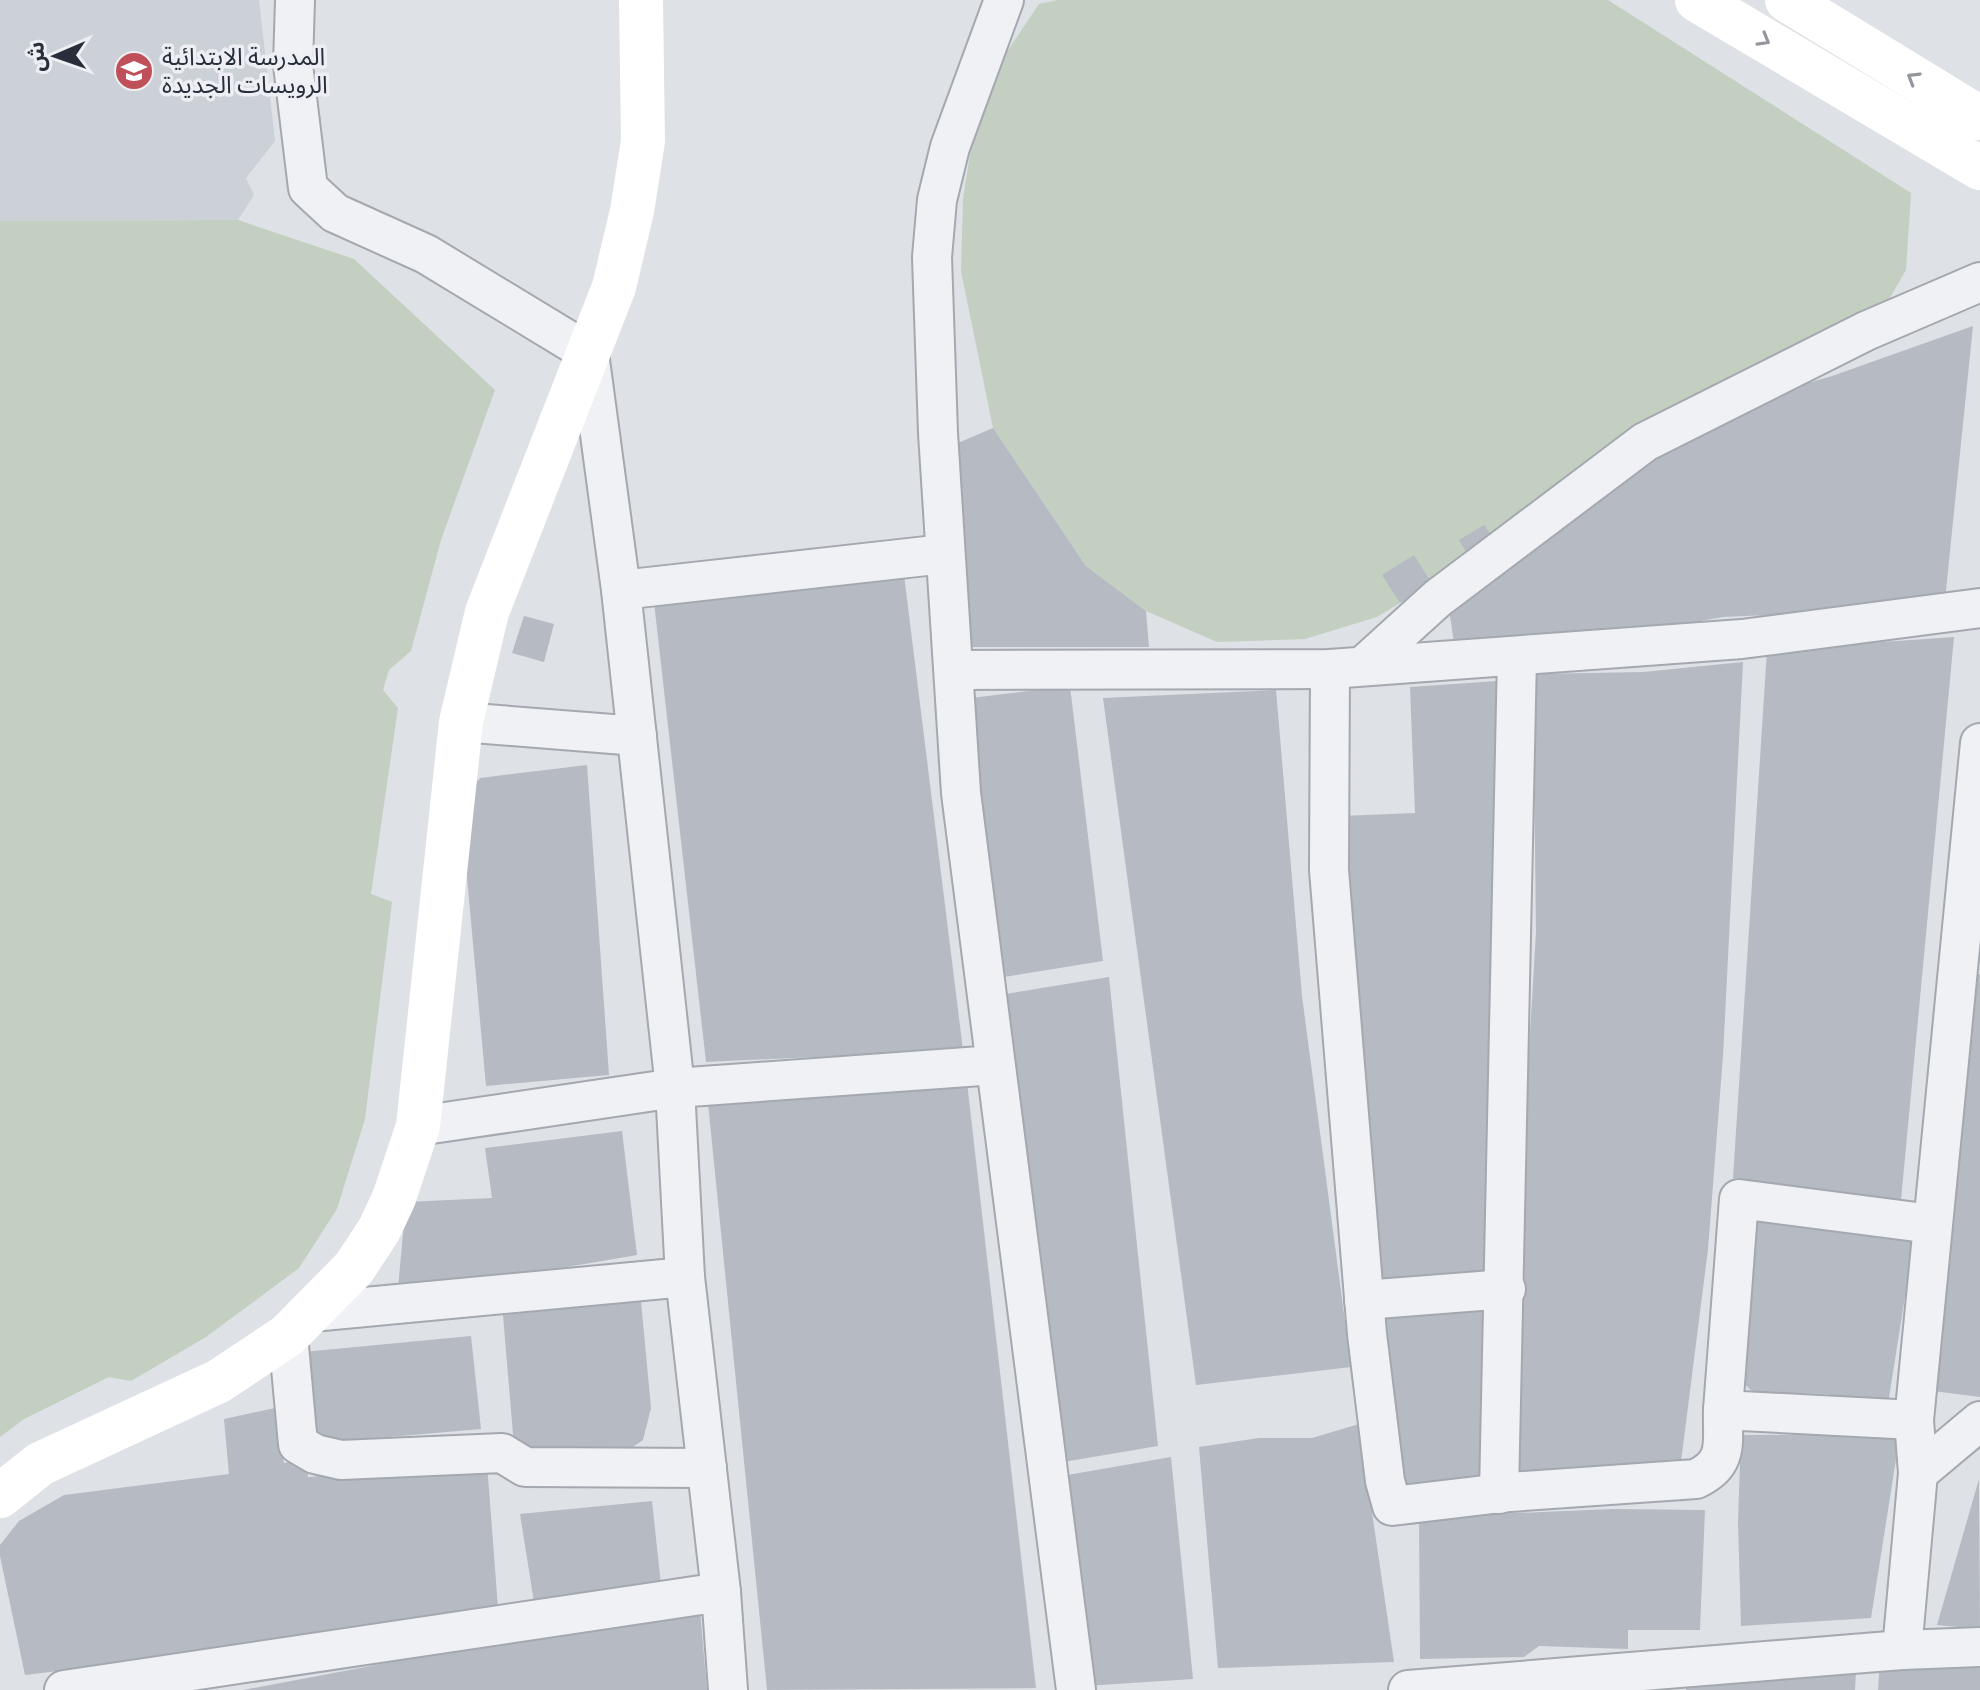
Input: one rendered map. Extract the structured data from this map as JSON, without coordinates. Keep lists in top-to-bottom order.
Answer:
{
  "places": {
    "school or university": ["المدرسة الابتدائية الرويسات الجديدة"]
  },
  "north": "left"
}
